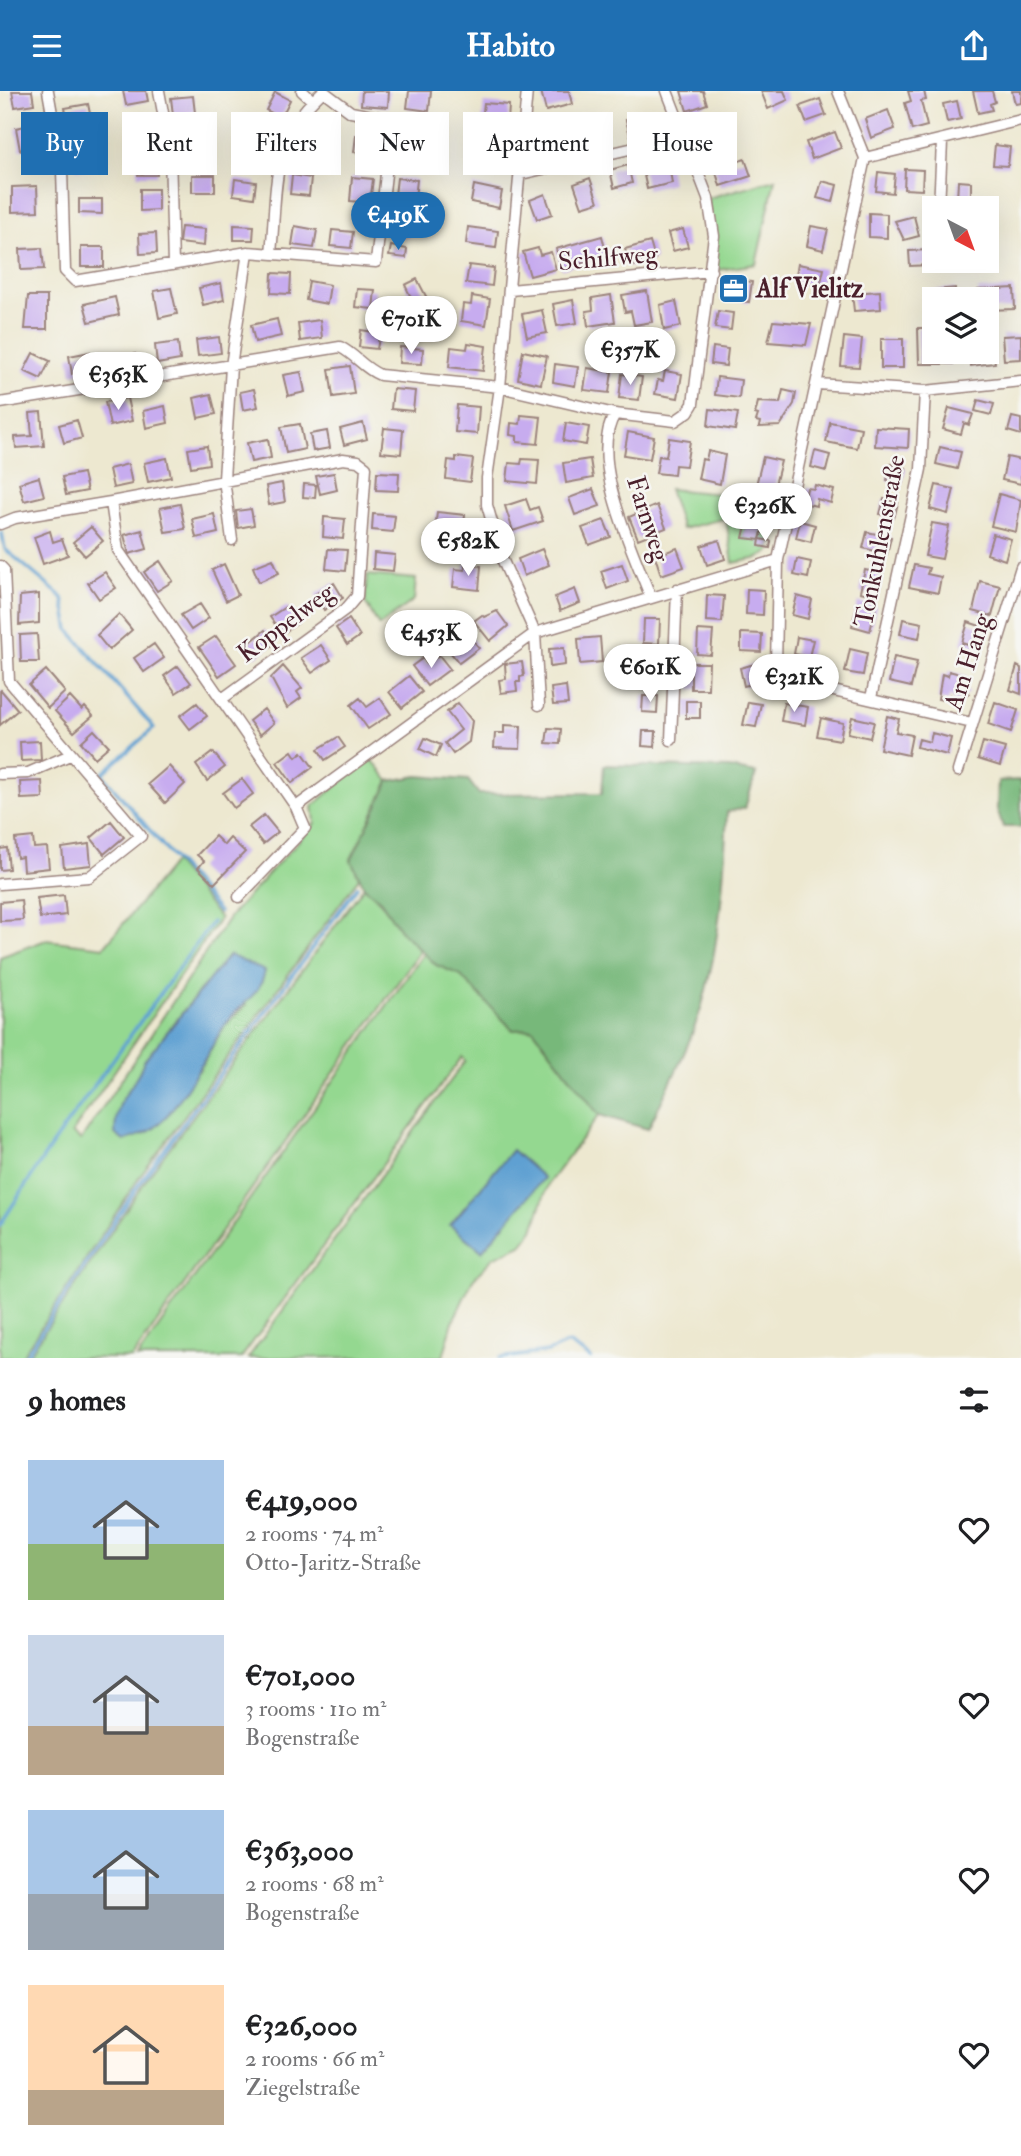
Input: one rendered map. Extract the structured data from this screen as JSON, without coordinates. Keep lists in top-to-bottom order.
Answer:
{
  "streets": {
    "street": [
      "Schilfweg",
      "Farnweg",
      "Tonkuhlenstraße",
      "Koppelweg",
      "Am Hang"
    ]
  },
  "places": {
    "office": ["Alf Vielitz"]
  },
  "north": "bottom right",
  "page": {
    "header": "Habito",
    "chip": [
      "Buy",
      "Rent",
      "Filters",
      "New",
      "Apartment",
      "House"
    ],
    "price": [
      "€419K",
      "€701K",
      "€357K",
      "€363K",
      "€326K",
      "€582K",
      "€453K",
      "€601K",
      "€321K"
    ],
    "heading": "9 homes",
    "list": [
      {
        "name": "€419,000",
        "note": "2 rooms · 74 m² · Otto-Jaritz-Straße"
      },
      {
        "name": "€701,000",
        "note": "3 rooms · 110 m² · Bogenstraße"
      },
      {
        "name": "€363,000",
        "note": "2 rooms · 68 m² · Bogenstraße"
      },
      {
        "name": "€326,000",
        "note": "2 rooms · 66 m² · Ziegelstraße"
      }
    ]
  }
}
